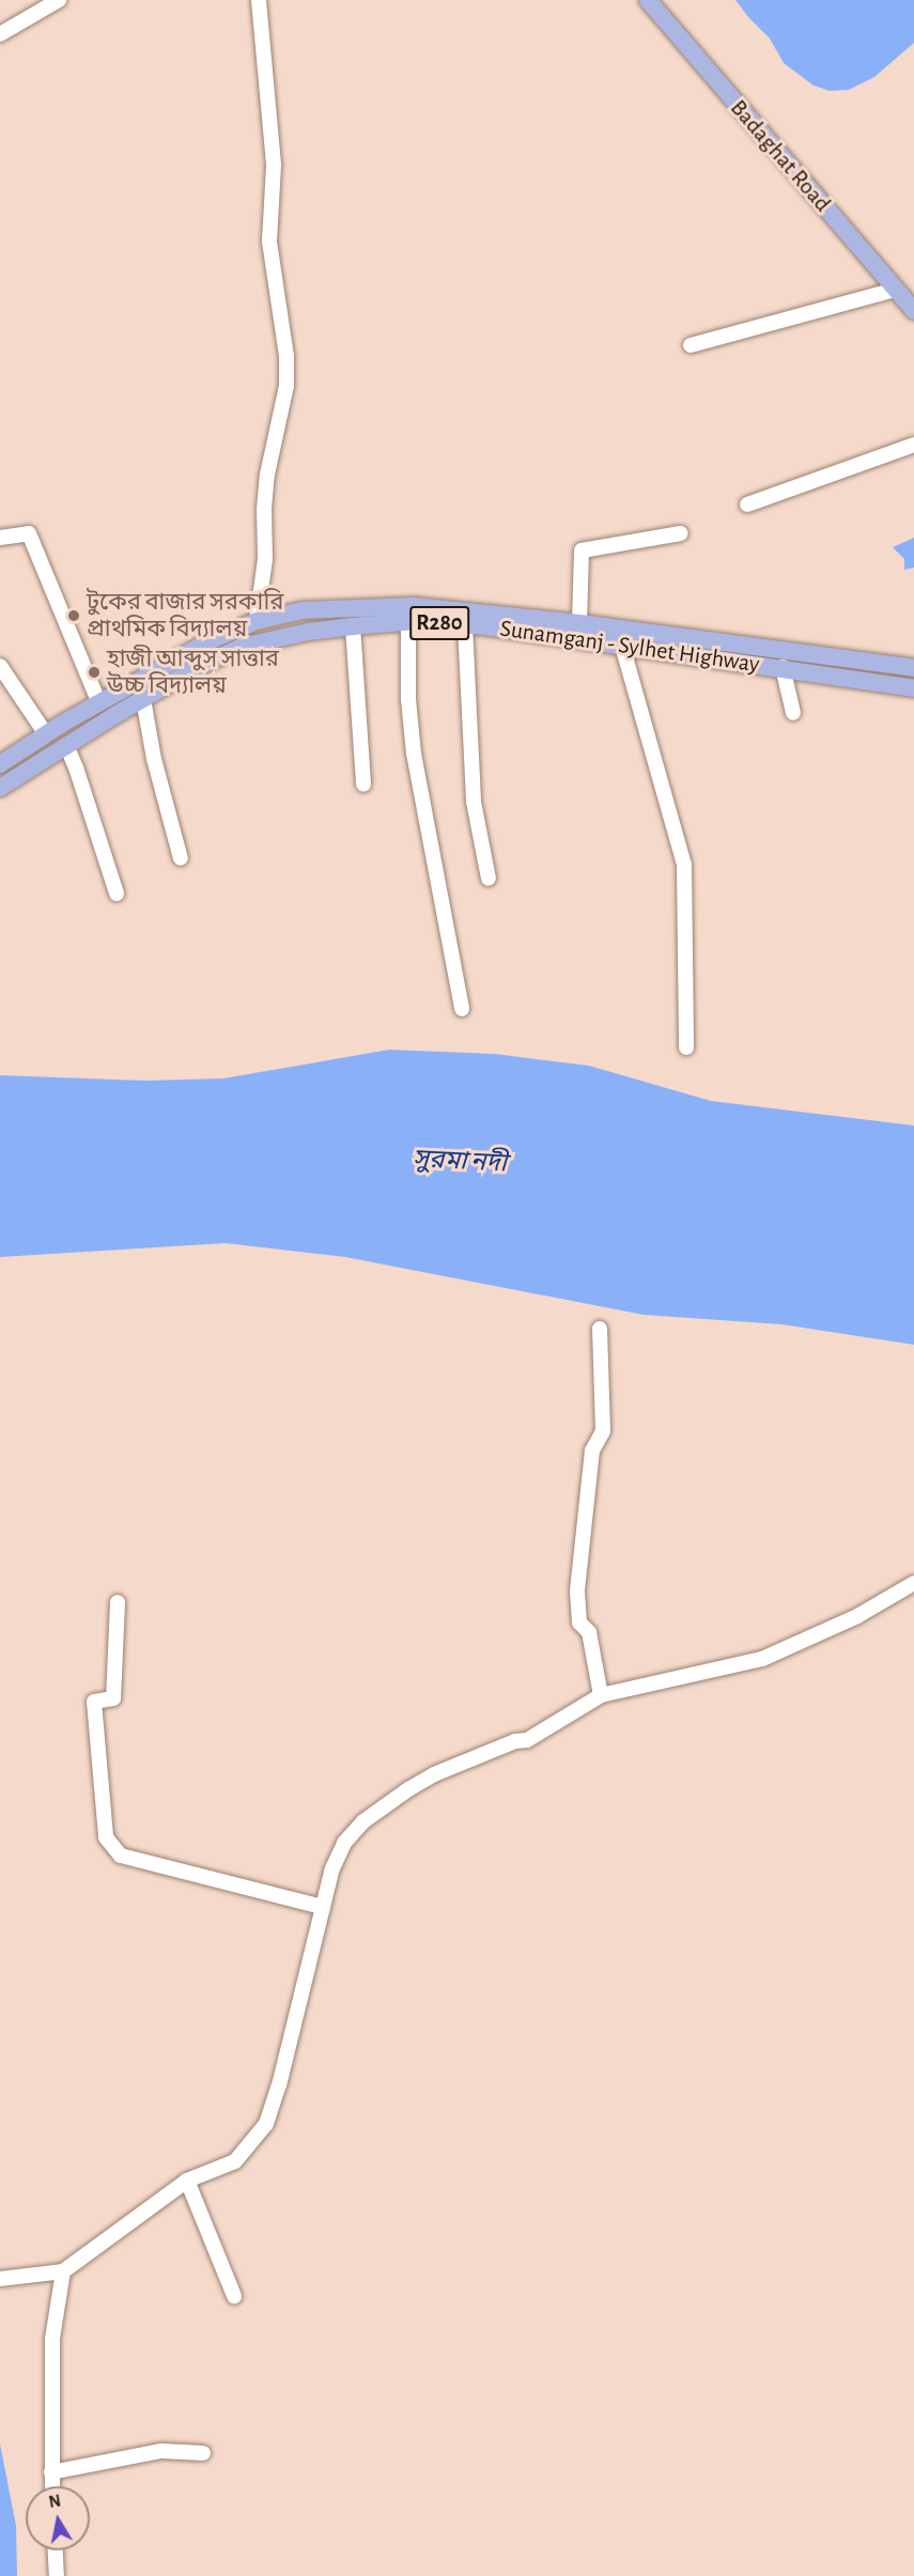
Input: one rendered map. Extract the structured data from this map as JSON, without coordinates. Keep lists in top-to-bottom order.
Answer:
{
  "streets": {
    "main road": ["Badaghat Road", "R280", "Sunamganj - Sylhet Highway"]
  },
  "water": ["সুরমা নদী"],
  "places": ["টুকের বাজার সরকারি প্রাথমিক বিদ্যালয়", "হাজী আব্দুস সাত্তার উচ্চ বিদ্যালয়"],
  "north": "top"
}
